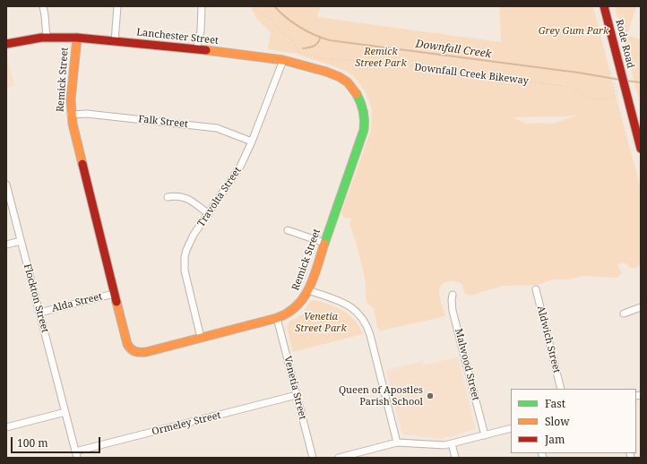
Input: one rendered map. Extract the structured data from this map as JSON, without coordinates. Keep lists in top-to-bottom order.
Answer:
{
  "streets": {
    "street": [
      "Lanchester Street",
      "Rode Road",
      "Remick Street",
      "Falk Street",
      "Travolta Street",
      "Flockton Street",
      "Alda Street",
      "Aldwich Street",
      "Malwood Street",
      "Venetia Street",
      "Ormeley Street"
    ],
    "path": ["Downfall Creek Bikeway"]
  },
  "crossings": [
    ["Lanchester Street", "Remick Street"],
    ["Lanchester Street", "Travolta Street"],
    ["Remick Street", "Falk Street"],
    ["Remick Street", "Travolta Street"],
    ["Remick Street", "Alda Street"],
    ["Remick Street", "Venetia Street"],
    ["Falk Street", "Travolta Street"],
    ["Flockton Street", "Alda Street"],
    ["Flockton Street", "Ormeley Street"],
    ["Venetia Street", "Ormeley Street"]
  ],
  "water": ["Downfall Creek"],
  "parks": ["Grey Gum Park", "Remick Street Park", "Venetia Street Park"],
  "places": ["Queen of Apostles Parish School"],
  "legend": ["Fast", "Slow", "Jam"],
  "scale_bar": "100 m"
}
